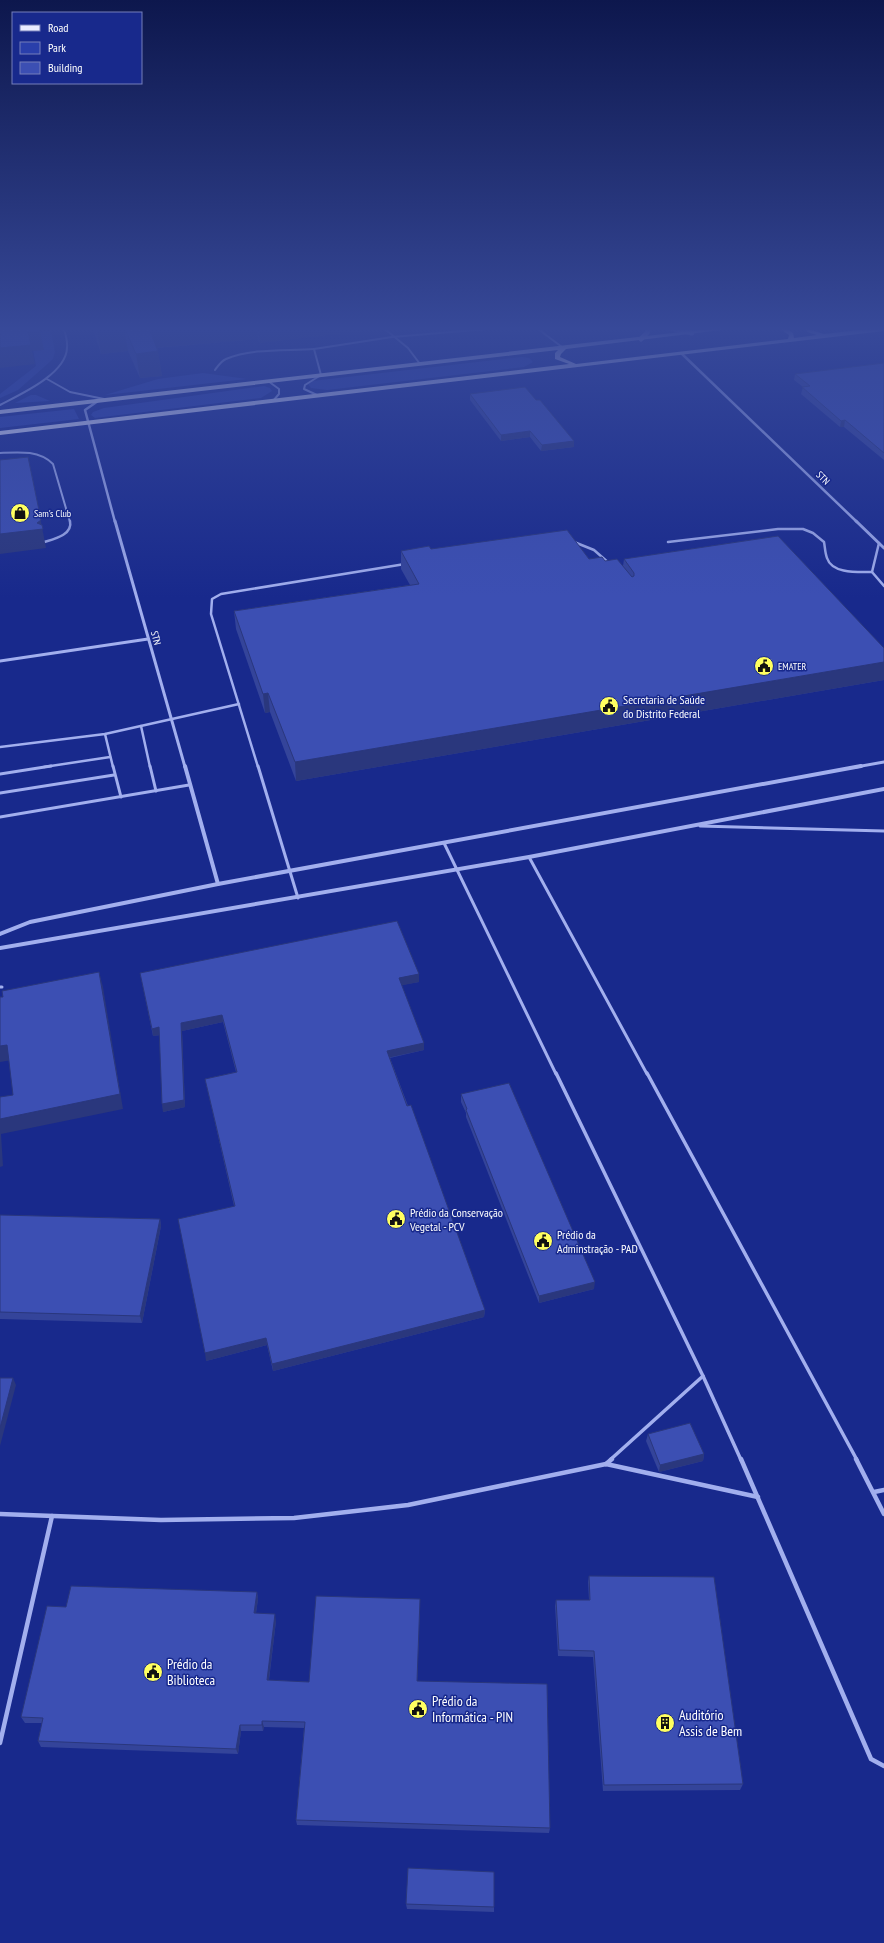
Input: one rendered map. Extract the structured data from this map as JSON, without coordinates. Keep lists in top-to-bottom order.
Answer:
{
  "streets": {
    "street": ["STN"]
  },
  "places": {
    "shop": ["Sam's Club"],
    "public building": [
      "EMATER",
      "Secretaria de Saúde do Distrito Federal",
      "Prédio da Conservação Vegetal - PCV",
      "Prédio da Adminstração - PAD",
      "Prédio da Biblioteca",
      "Prédio da Informática - PIN"
    ],
    "building": ["Auditório Assis de Bem"]
  },
  "legend": ["Road", "Park", "Building"]
}
